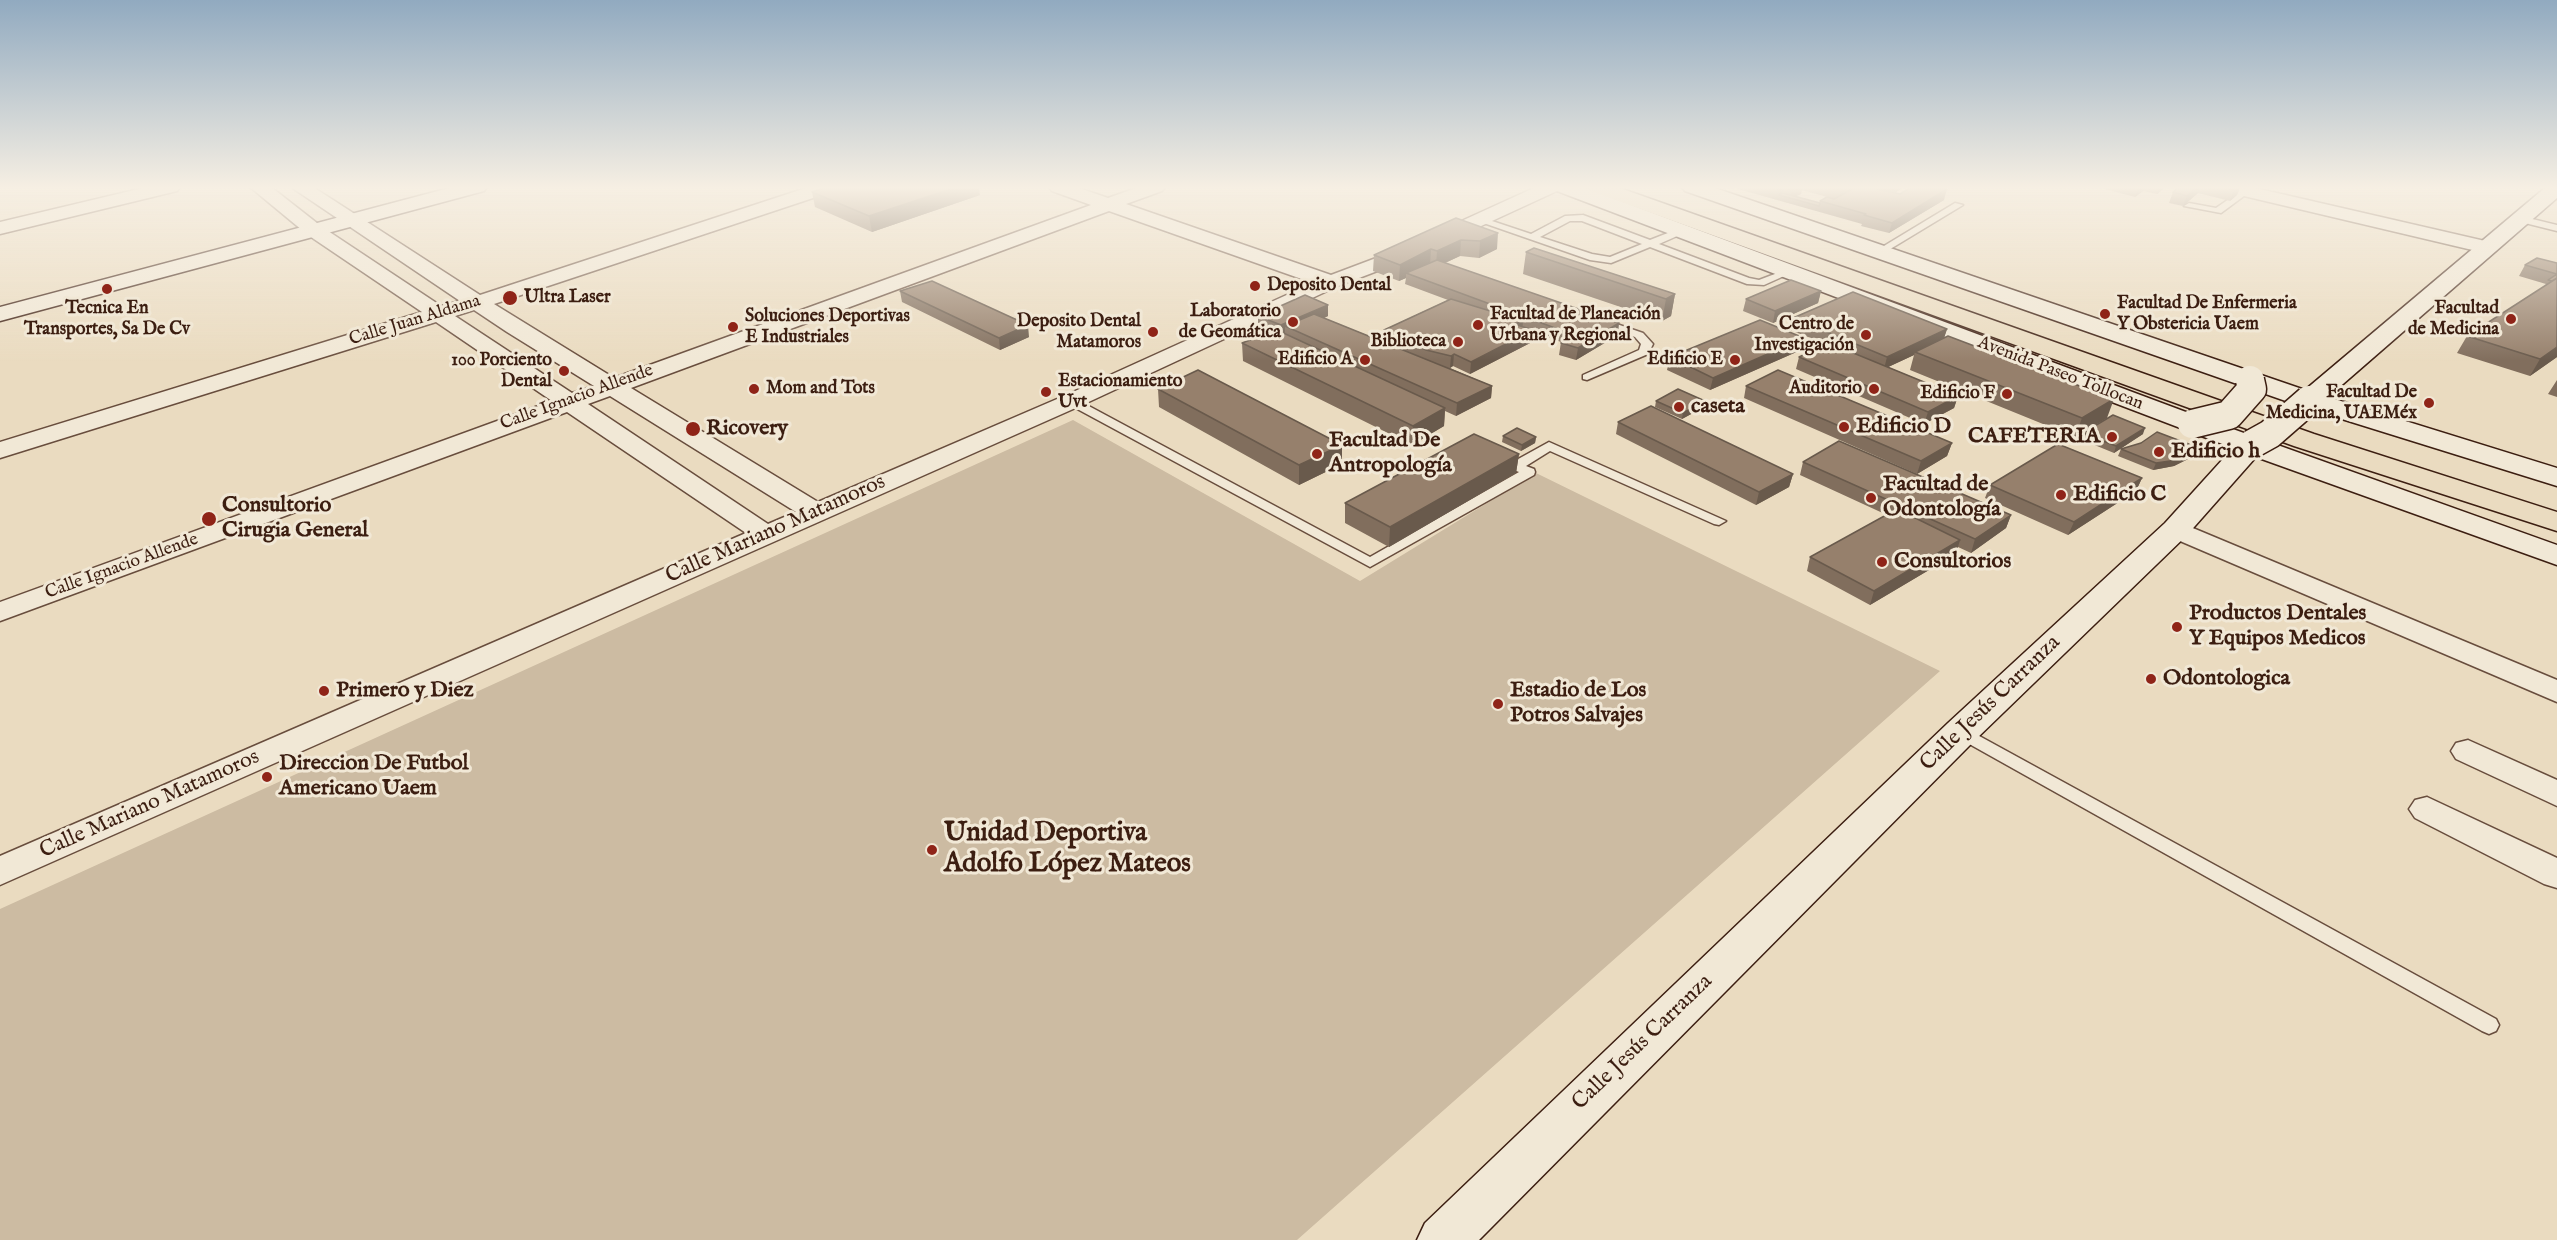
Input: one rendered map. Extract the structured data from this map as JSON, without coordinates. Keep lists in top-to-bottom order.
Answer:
{
  "streets": {
    "highway": ["Avenida Paseo Tollocan"],
    "main road": ["Calle Jesús Carranza"],
    "street": ["Calle Juan Aldama", "Calle Ignacio Allende", "Calle Mariano Matamoros"]
  },
  "crossings": [
    ["Avenida Paseo Tollocan", "Calle Jesús Carranza"]
  ],
  "places": [
    "Deposito Dental",
    "Tecnica En Transportes, Sa De Cv",
    "Ultra Laser",
    "Facultad De Enfermeria Y Obstericia Uaem",
    "Facultad de Medicina",
    "Laboratorio de Geomática",
    "Facultad de Planeación Urbana y Regional",
    "Soluciones Deportivas E Industriales",
    "Deposito Dental Matamoros",
    "Centro de Investigación",
    "Biblioteca",
    "Edificio A",
    "Edificio E",
    "100 Porciento Dental",
    "Mom and Tots",
    "Auditorio",
    "Estacionamiento Uvt",
    "Edificio F",
    "Facultad De Medicina, UAEMéx",
    "caseta",
    "Edificio D",
    "Ricovery",
    "CAFETERIA",
    "Edificio h",
    "Facultad De Antropología",
    "Edificio C",
    "Facultad de Odontología",
    "Consultorio Cirugia General",
    "Consultorios",
    "Productos Dentales Y Equipos Medicos",
    "Odontologica",
    "Primero y Diez",
    "Estadio de Los Potros Salvajes",
    "Direccion De Futbol Americano Uaem",
    "Unidad Deportiva Adolfo López Mateos"
  ]
}
